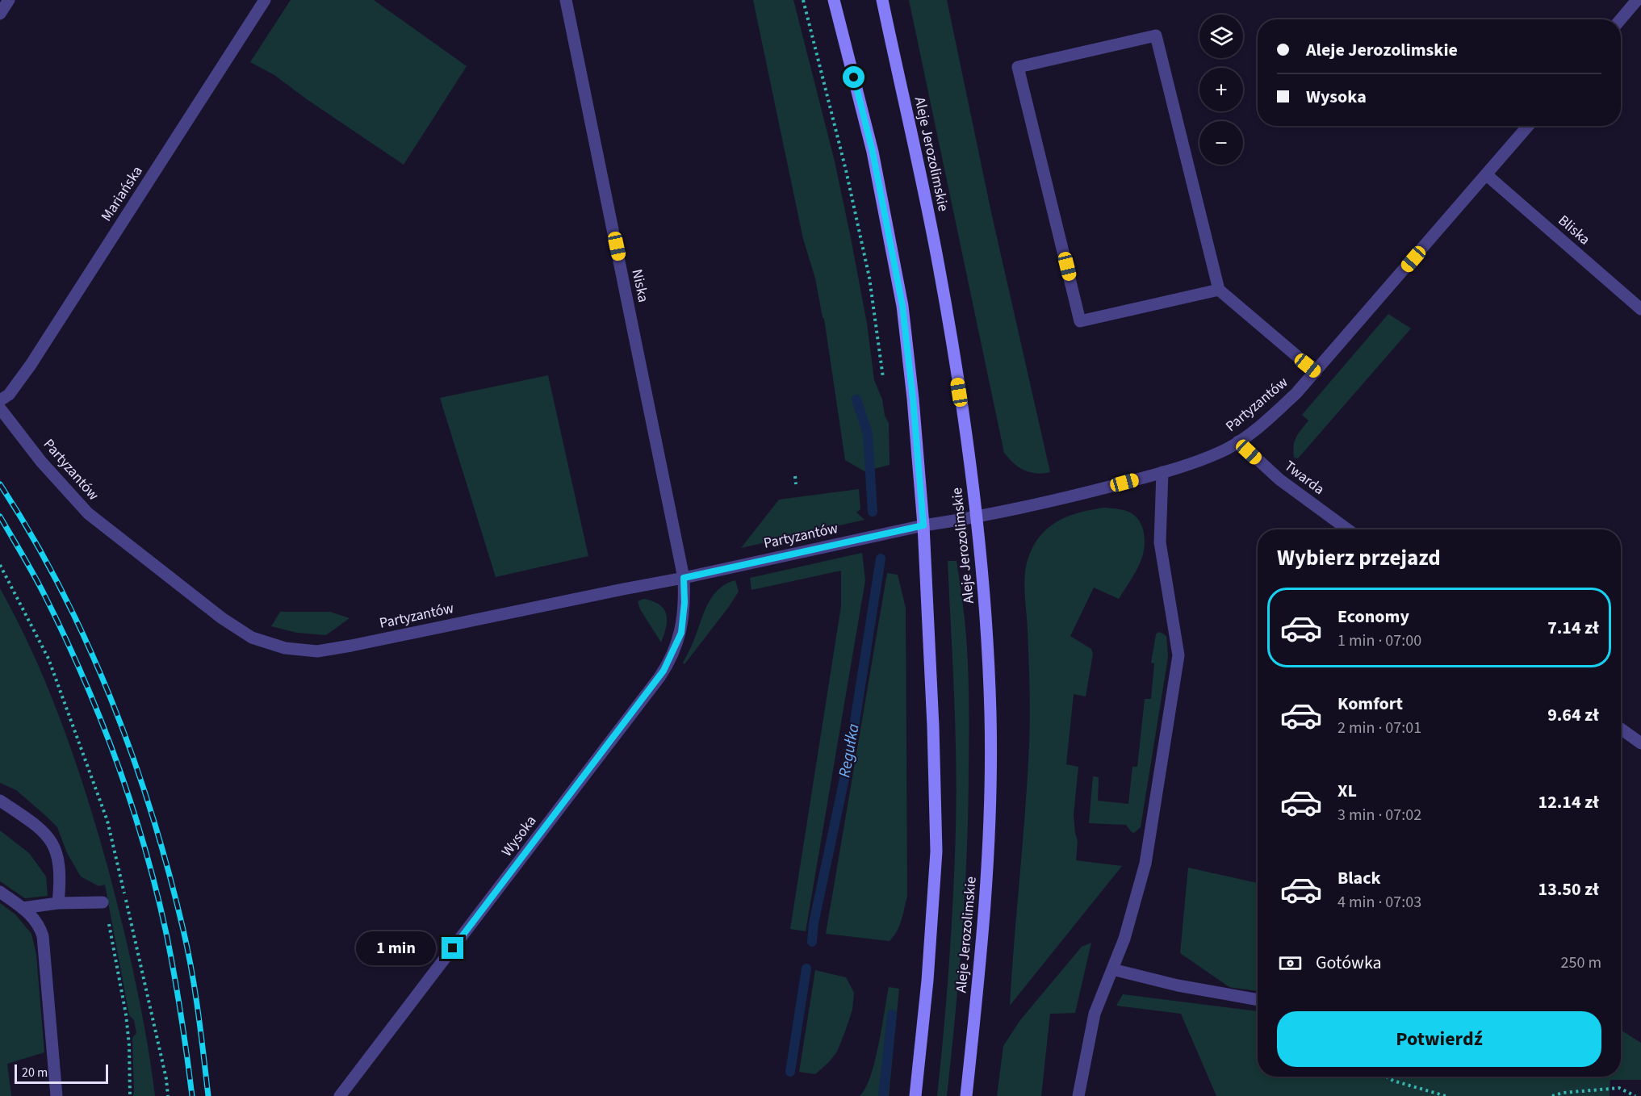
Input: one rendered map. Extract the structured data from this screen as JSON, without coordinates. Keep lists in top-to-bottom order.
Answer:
{
  "streets": {
    "main road": ["Aleje Jerozolimskie"],
    "street": [
      "Mariańska",
      "Bliska",
      "Niska",
      "Partyzantów",
      "Twarda",
      "Wysoka"
    ]
  },
  "crossings": [
    ["Aleje Jerozolimskie", "Partyzantów"],
    ["Bliska", "Partyzantów"],
    ["Niska", "Partyzantów"],
    ["Niska", "Wysoka"],
    ["Partyzantów", "Twarda"],
    ["Partyzantów", "Wysoka"]
  ],
  "water": ["Regułka"],
  "scale_bar": "20 m",
  "page": {
    "map_buttons": ["+", "−"],
    "banner": ["Aleje Jerozolimskie", "Wysoka"],
    "heading": "Wybierz przejazd",
    "list": [
      {
        "name": "Economy",
        "note": "1 min · 07:00",
        "value": "7.14 zł"
      },
      {
        "name": "Komfort",
        "note": "2 min · 07:01",
        "value": "9.64 zł"
      },
      {
        "name": "XL",
        "note": "3 min · 07:02",
        "value": "12.14 zł"
      },
      {
        "name": "Black",
        "note": "4 min · 07:03",
        "value": "13.50 zł"
      }
    ],
    "bubble": "1 min",
    "pay": ["Gotówka", "250 m"],
    "buttons": "Potwierdź",
    "scale": "20 m"
  }
}
